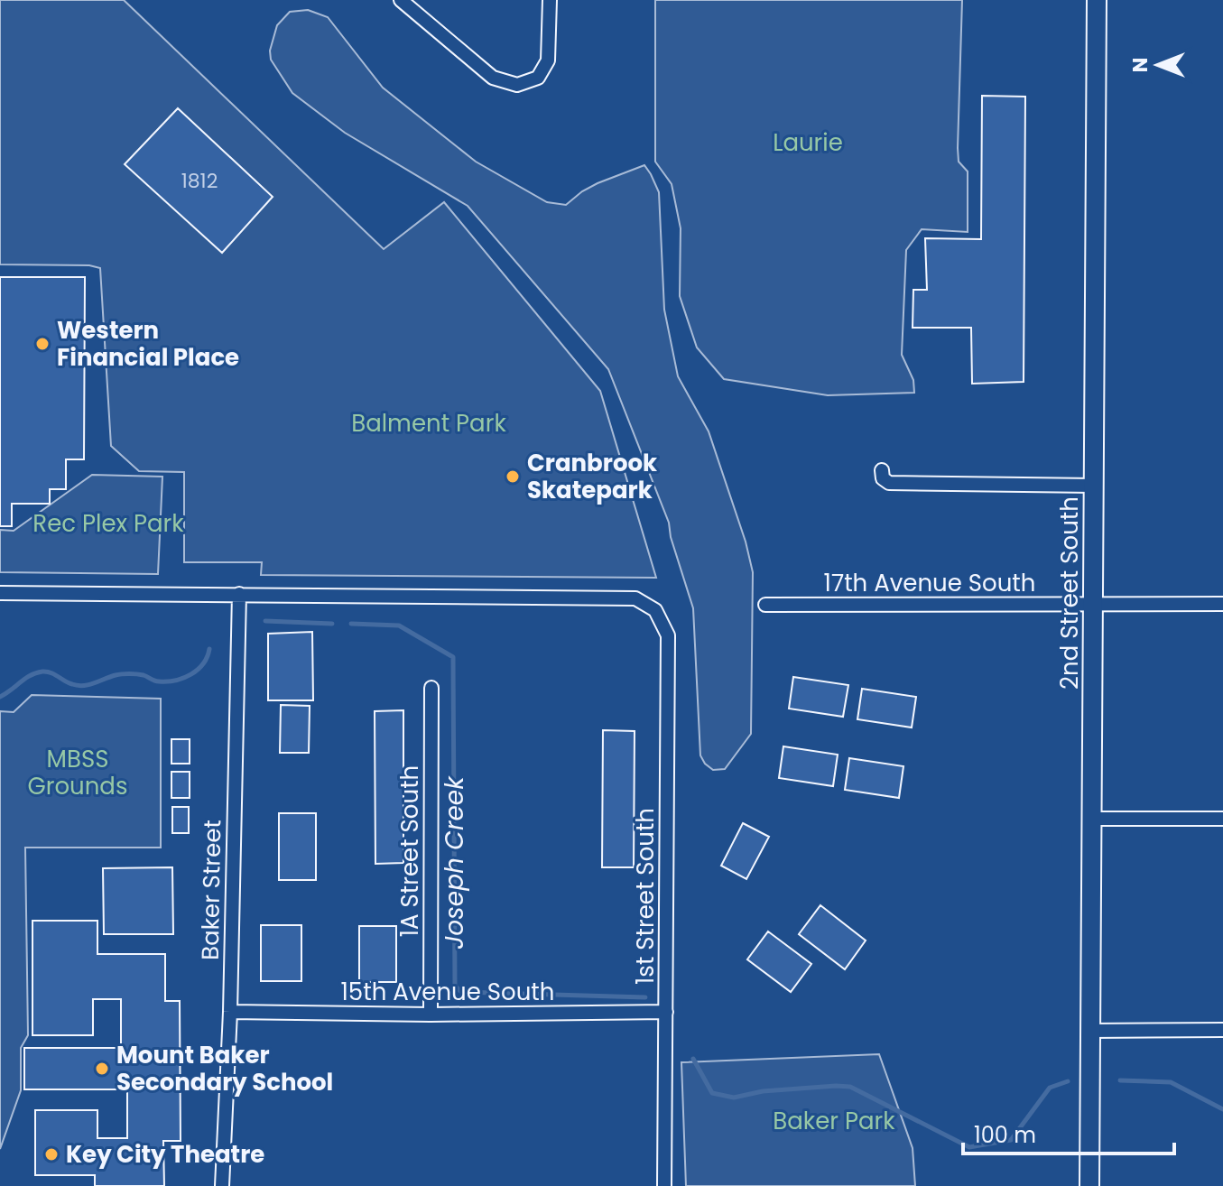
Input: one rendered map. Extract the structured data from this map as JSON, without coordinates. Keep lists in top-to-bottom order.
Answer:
{
  "streets": {
    "main road": ["2nd Street South"],
    "street": [
      "17th Avenue South",
      "1A Street South",
      "Baker Street",
      "1st Street South",
      "15th Avenue South"
    ]
  },
  "crossings": [
    ["17th Avenue South", "2nd Street South"],
    ["1A Street South", "15th Avenue South"],
    ["Baker Street", "1st Street South"],
    ["Baker Street", "15th Avenue South"],
    ["1st Street South", "15th Avenue South"]
  ],
  "water": ["Joseph Creek"],
  "parks": [
    "Laurie",
    "Balment Park",
    "Rec Plex Park",
    "MBSS Grounds",
    "Baker Park"
  ],
  "places": [
    "Western Financial Place",
    "Cranbrook Skatepark",
    "Mount Baker Secondary School",
    "Key City Theatre"
  ],
  "house_numbers": ["1812"],
  "scale_bar": "100 m",
  "north": "left"
}
